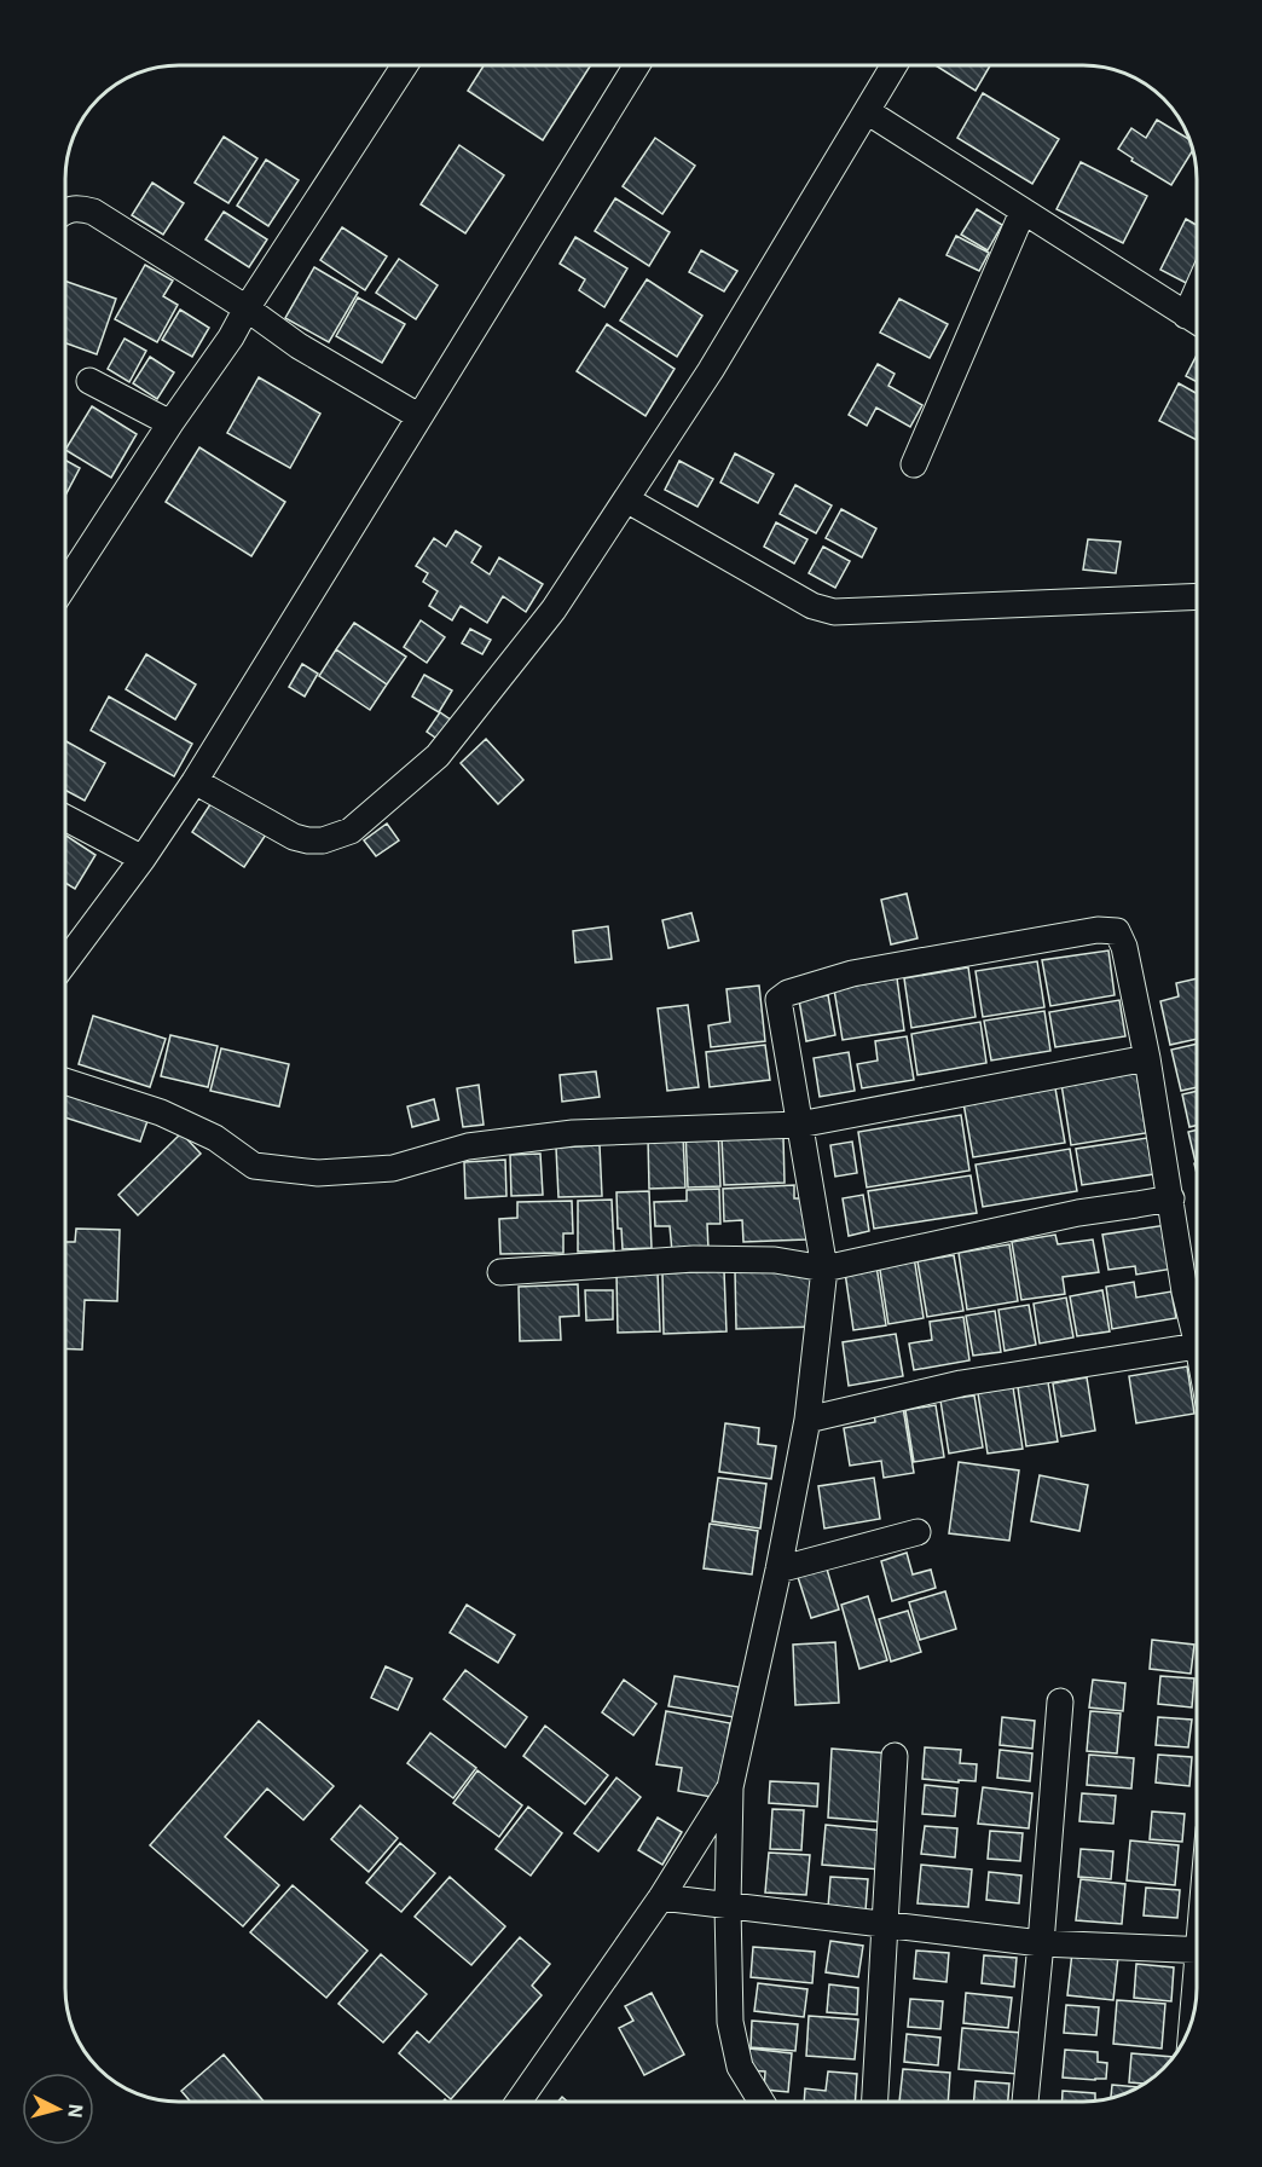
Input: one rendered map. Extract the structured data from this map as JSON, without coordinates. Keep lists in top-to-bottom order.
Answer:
{
  "north": "right"
}
